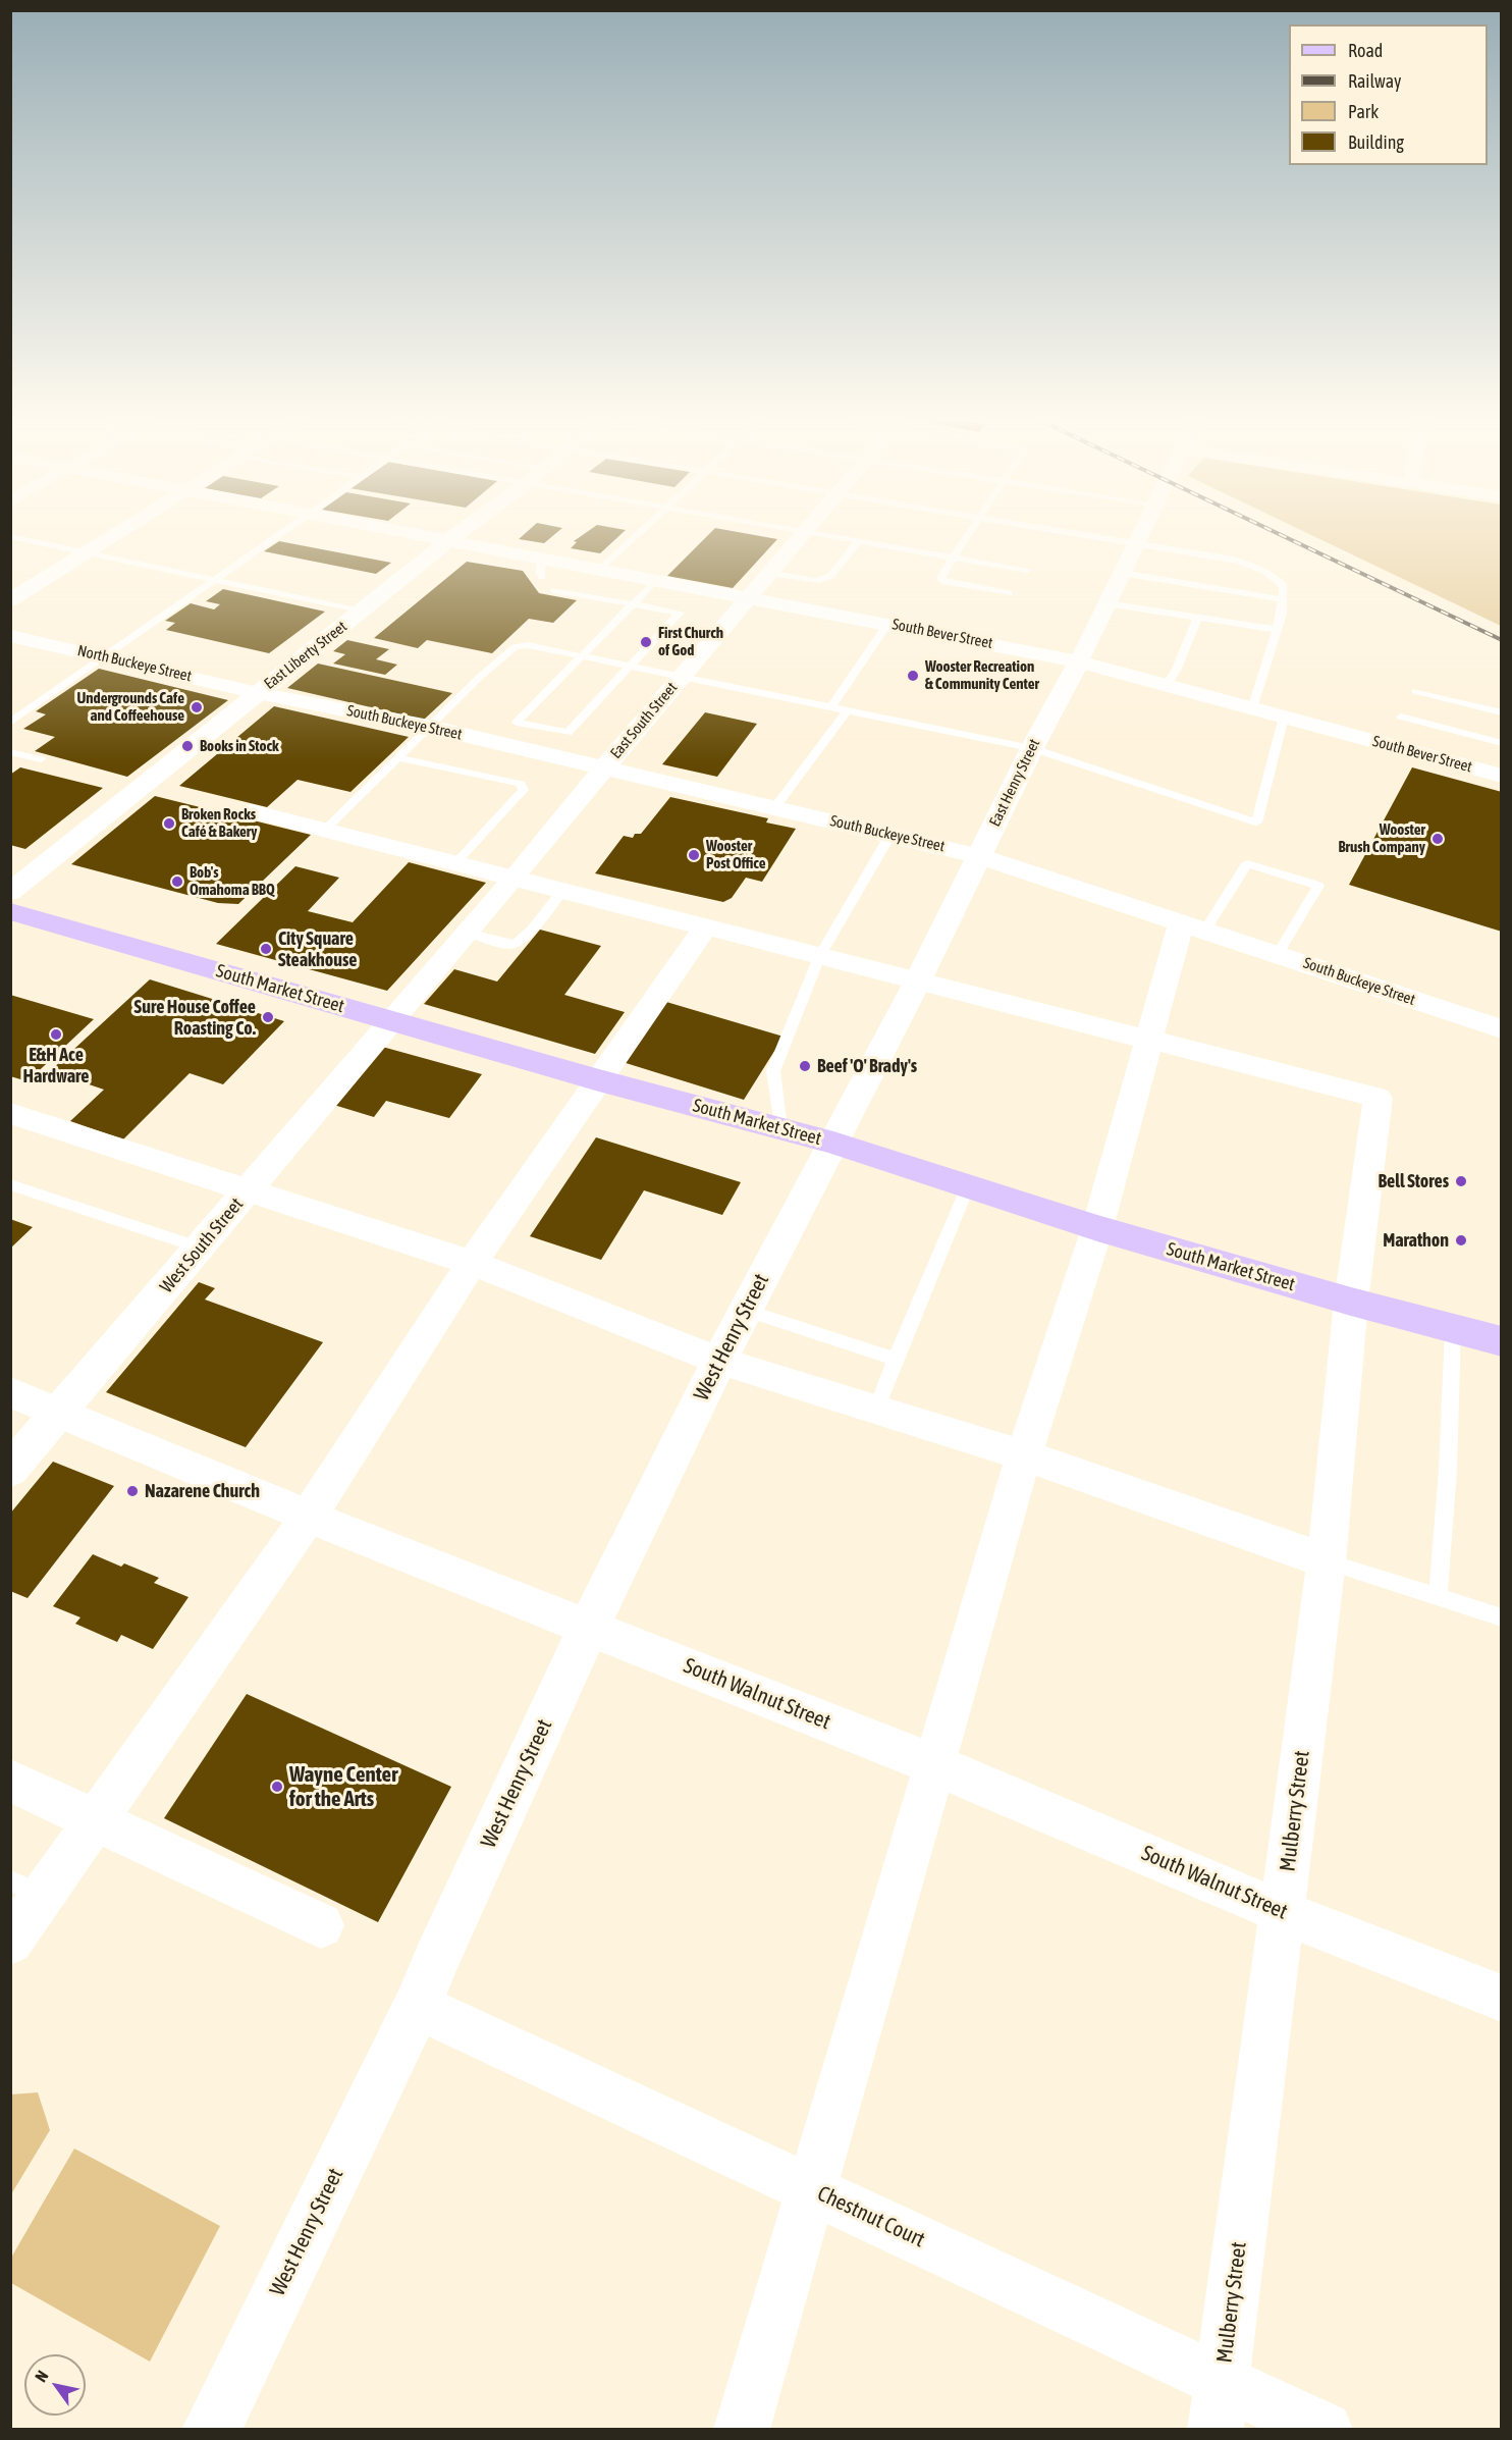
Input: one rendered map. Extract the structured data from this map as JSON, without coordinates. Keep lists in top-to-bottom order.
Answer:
{
  "streets": {
    "main road": ["South Market Street"],
    "street": [
      "South Bever Street",
      "East Liberty Street",
      "North Buckeye Street",
      "East South Street",
      "South Buckeye Street",
      "East Henry Street",
      "West South Street",
      "West Henry Street",
      "South Walnut Street",
      "Mulberry Street",
      "Chestnut Court"
    ]
  },
  "crossings": [
    ["South Bever Street", "East Liberty Street"],
    ["South Bever Street", "East South Street"],
    ["South Bever Street", "East Henry Street"],
    ["East Liberty Street", "North Buckeye Street"],
    ["East Liberty Street", "South Buckeye Street"],
    ["North Buckeye Street", "South Buckeye Street"],
    ["East South Street", "South Buckeye Street"],
    ["East South Street", "South Market Street"],
    ["East South Street", "West South Street"],
    ["South Buckeye Street", "East Henry Street"],
    ["East Henry Street", "South Market Street"],
    ["East Henry Street", "West Henry Street"],
    ["South Market Street", "West South Street"],
    ["South Market Street", "West Henry Street"],
    ["South Market Street", "Mulberry Street"],
    ["West South Street", "South Walnut Street"],
    ["West Henry Street", "South Walnut Street"],
    ["West Henry Street", "Chestnut Court"],
    ["South Walnut Street", "Mulberry Street"],
    ["Mulberry Street", "Chestnut Court"]
  ],
  "places": [
    "First Church of God",
    "Wooster Recreation & Community Center",
    "Undergrounds Cafe and Coffeehouse",
    "Books in Stock",
    "Broken Rocks Café & Bakery",
    "Wooster Brush Company",
    "Wooster Post Office",
    "Bob's Omahoma BBQ",
    "City Square Steakhouse",
    "Sure House Coffee Roasting Co.",
    "E&H Ace Hardware",
    "Beef 'O' Brady's",
    "Bell Stores",
    "Marathon",
    "Nazarene Church",
    "Wayne Center for the Arts"
  ],
  "legend": [
    "Road",
    "Railway",
    "Park",
    "Building"
  ],
  "north": "top left"
}
